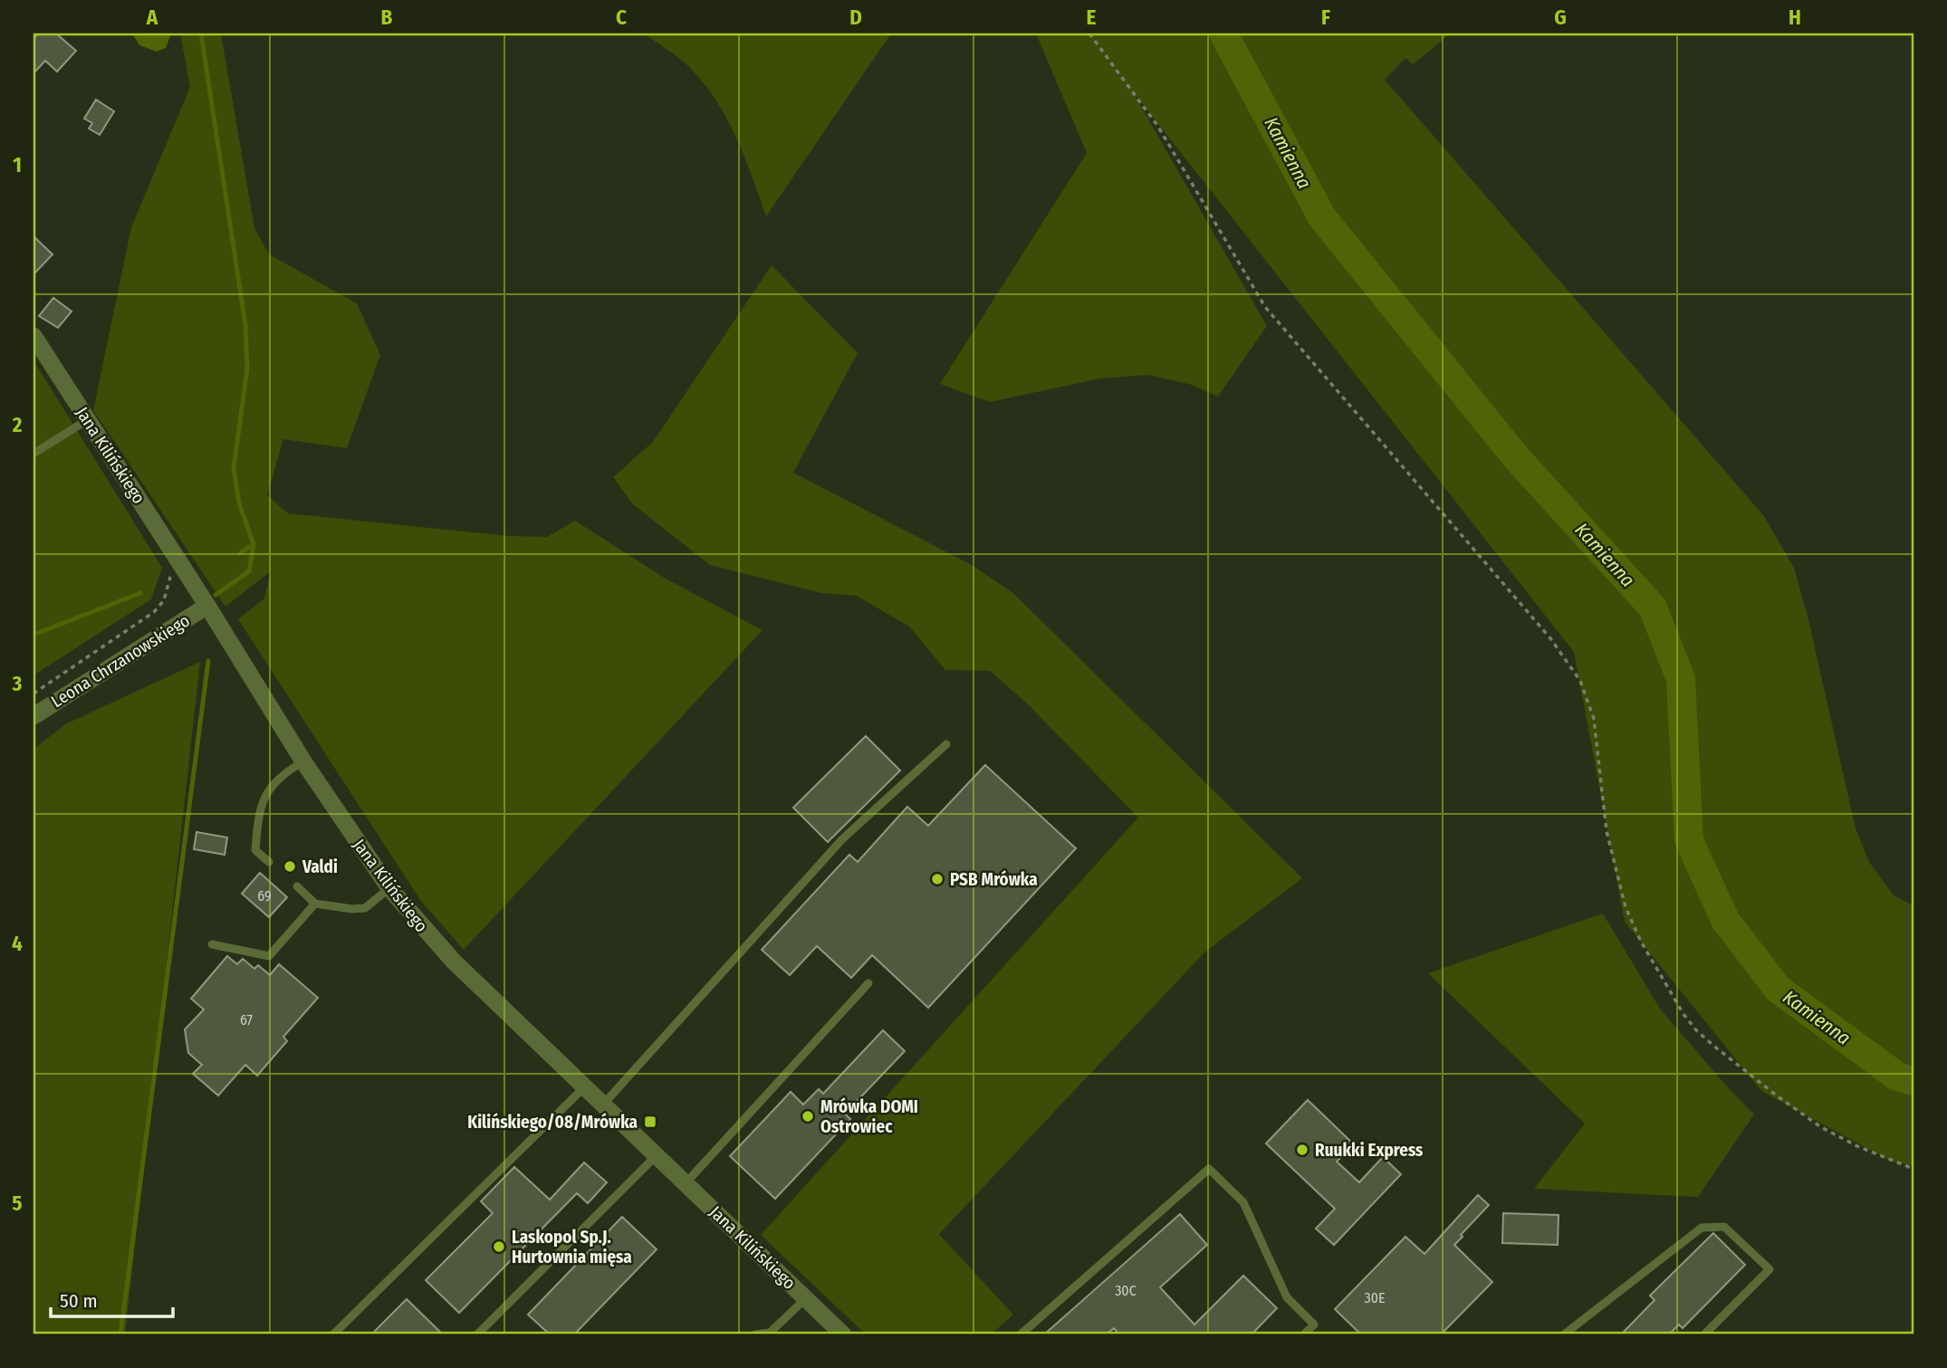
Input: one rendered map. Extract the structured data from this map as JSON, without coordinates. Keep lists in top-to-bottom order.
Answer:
{
  "streets": {
    "street": ["Jana Kilińskiego", "Leona Chrzanowskiego"]
  },
  "crossings": [
    ["Jana Kilińskiego", "Leona Chrzanowskiego"]
  ],
  "water": ["Kamienna"],
  "places": {
    "other": [
      "Valdi",
      "PSB Mrówka",
      "Mrówka DOMI Ostrowiec",
      "Ruukki Express",
      "Laskopol Sp.J. Hurtownia mięsa"
    ],
    "transit": ["Kilińskiego/08/Mrówka"]
  },
  "house_numbers": [
    "69",
    "67",
    "30C",
    "30E"
  ],
  "scale_bar": "50 m",
  "grid": {
    "columns": [
      "A",
      "B",
      "C",
      "D",
      "E",
      "F",
      "G",
      "H"
    ],
    "rows": [
      "1",
      "2",
      "3",
      "4",
      "5"
    ]
  }
}
